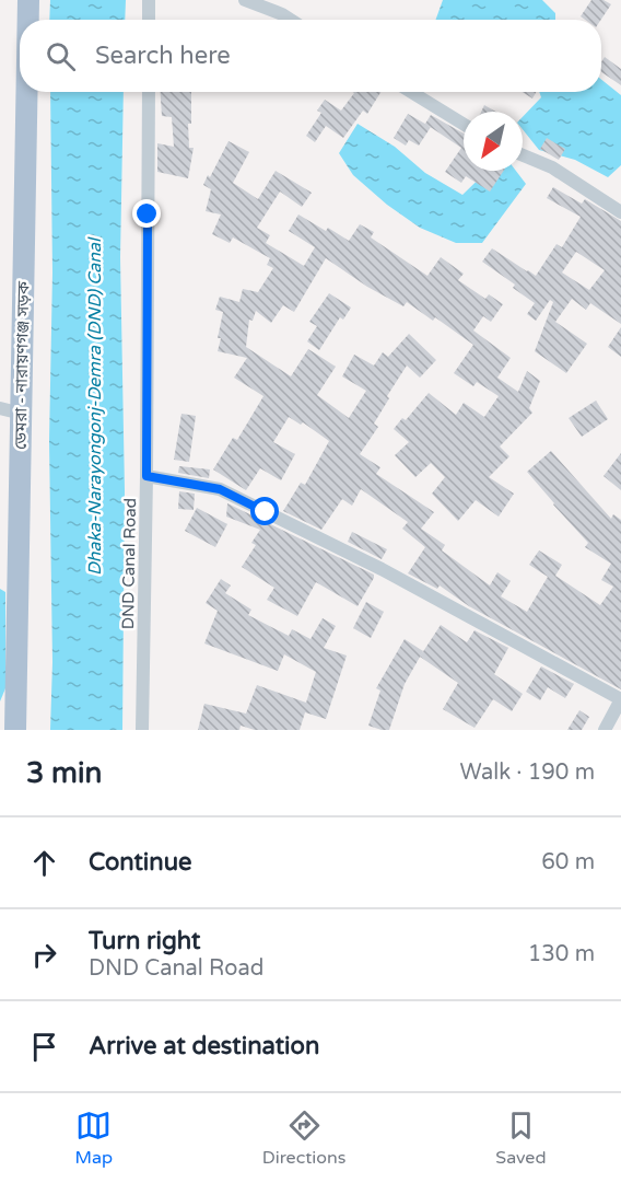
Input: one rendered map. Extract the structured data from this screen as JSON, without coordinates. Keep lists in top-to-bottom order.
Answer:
{
  "streets": {
    "main road": ["ডেমরা - নারায়ণগঞ্জ সড়ক"],
    "street": ["DND Canal Road"]
  },
  "water": ["Dhaka-Narayongonj-Demra (DND) Canal"],
  "north": "bottom left",
  "page": {
    "search": "Search here",
    "heading": ["3 min", "Walk · 190 m"],
    "list": [
      ["Continue", "60 m"],
      ["Turn right", "DND Canal Road", "130 m"],
      "Arrive at destination"
    ],
    "nav": ["Map", "Directions", "Saved"]
  }
}
